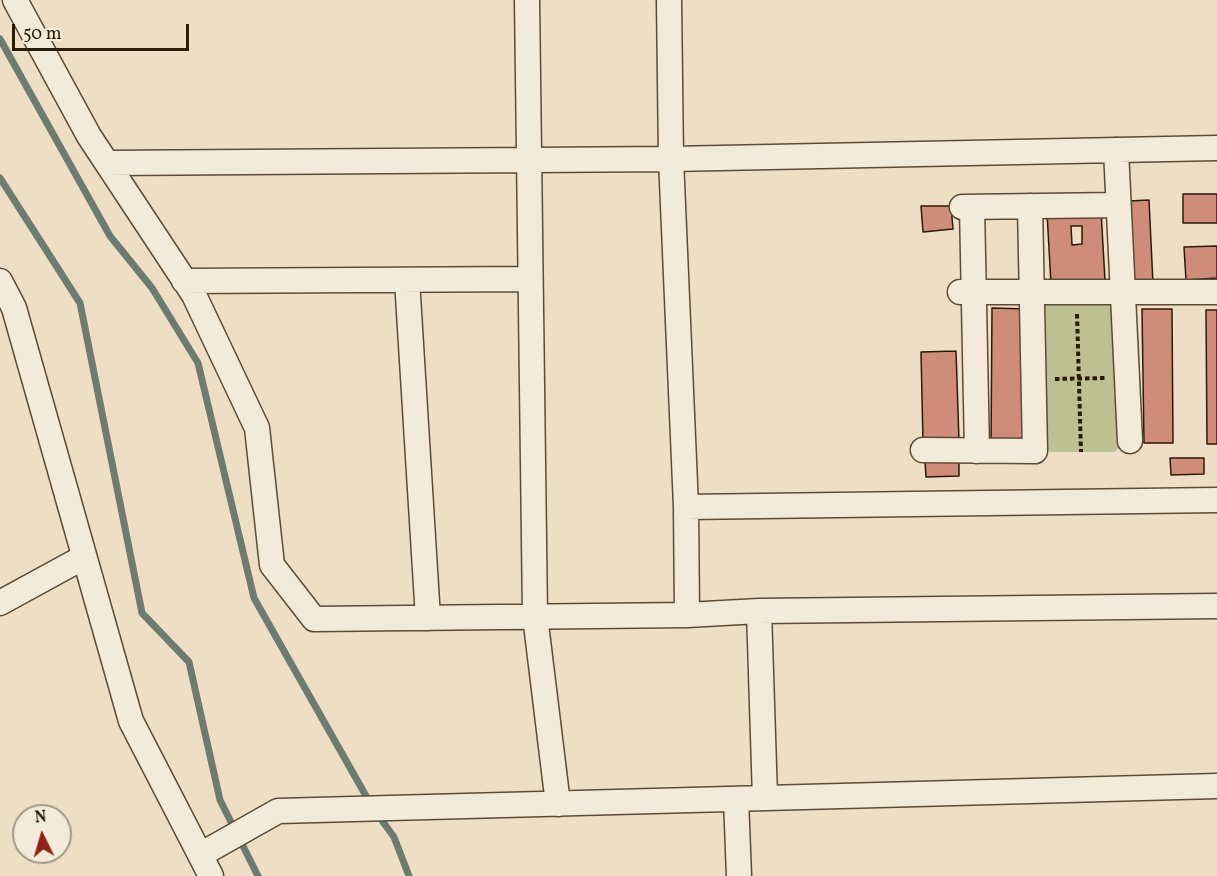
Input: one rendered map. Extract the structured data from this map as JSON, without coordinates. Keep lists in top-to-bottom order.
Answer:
{
  "scale_bar": "50 m",
  "north": "top"
}
